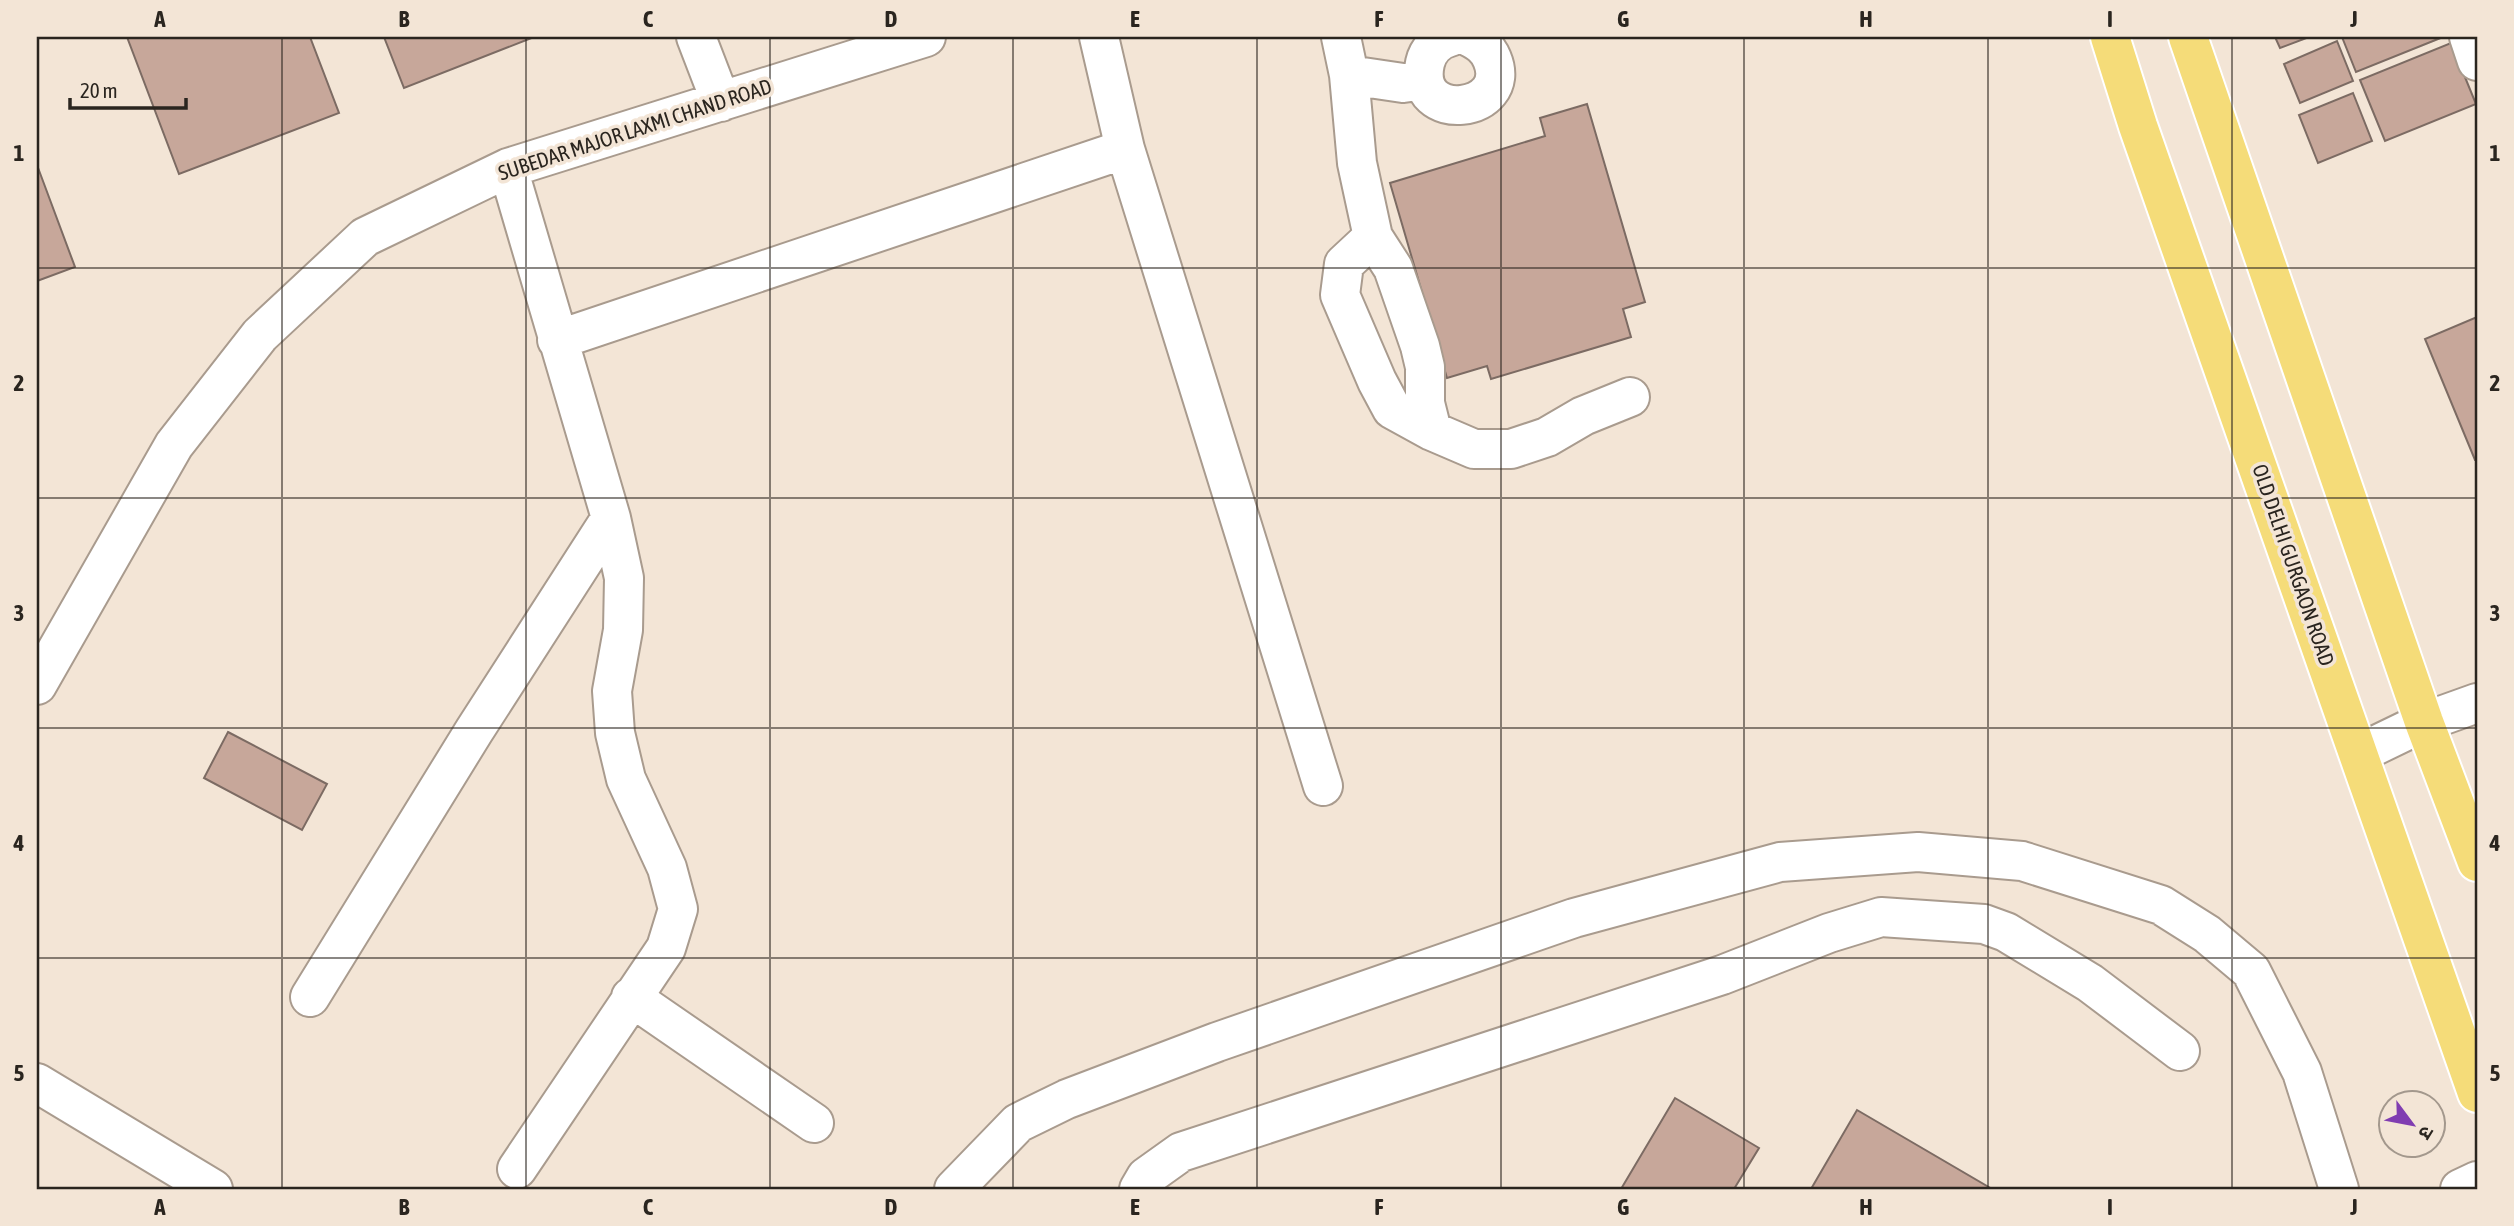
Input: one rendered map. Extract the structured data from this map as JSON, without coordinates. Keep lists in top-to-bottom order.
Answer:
{
  "streets": {
    "main road": ["OLD DELHI GURGAON ROAD"],
    "street": ["SUBEDAR MAJOR LAXMI CHAND ROAD"]
  },
  "scale_bar": "20 m",
  "north": "bottom right",
  "grid": {
    "columns": [
      "A",
      "B",
      "C",
      "D",
      "E",
      "F",
      "G",
      "H",
      "I",
      "J"
    ],
    "rows": [
      "1",
      "2",
      "3",
      "4",
      "5"
    ]
  }
}
